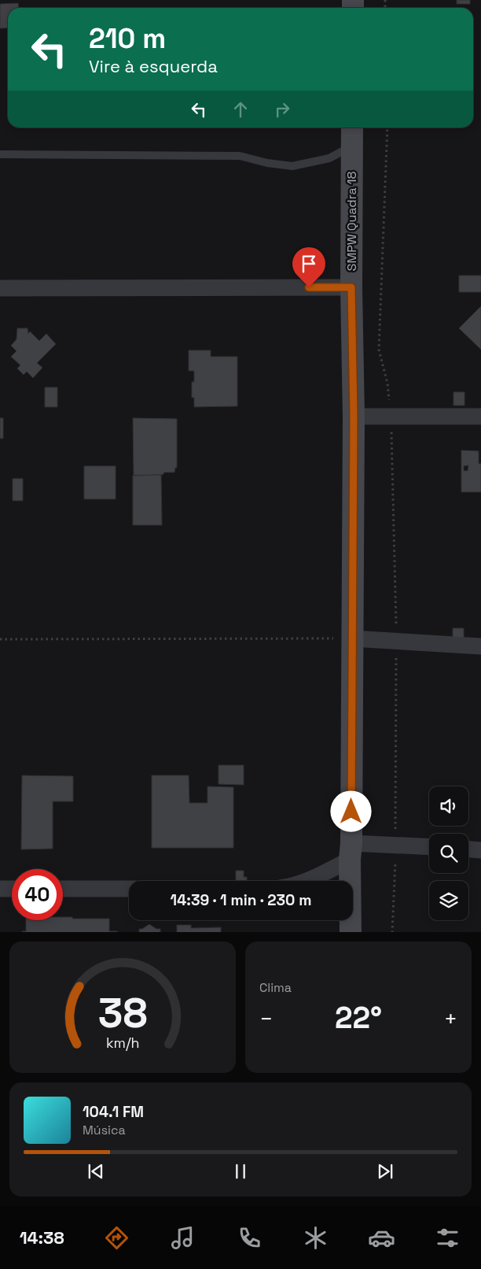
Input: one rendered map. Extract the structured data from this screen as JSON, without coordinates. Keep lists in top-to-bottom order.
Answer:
{
  "streets": {
    "street": ["SMPW Quadra 18"]
  },
  "page": {
    "turn": ["210 m", "Vire à esquerda"],
    "limit": "40",
    "trip": "14:39 · 1 min · 230 m",
    "tile": "Clima",
    "heat": ["−", "22°", "+"],
    "song": ["104.1 FM", "Música"],
    "tabs": "14:38",
    "gauge": ["38", "km/h"]
  }
}
